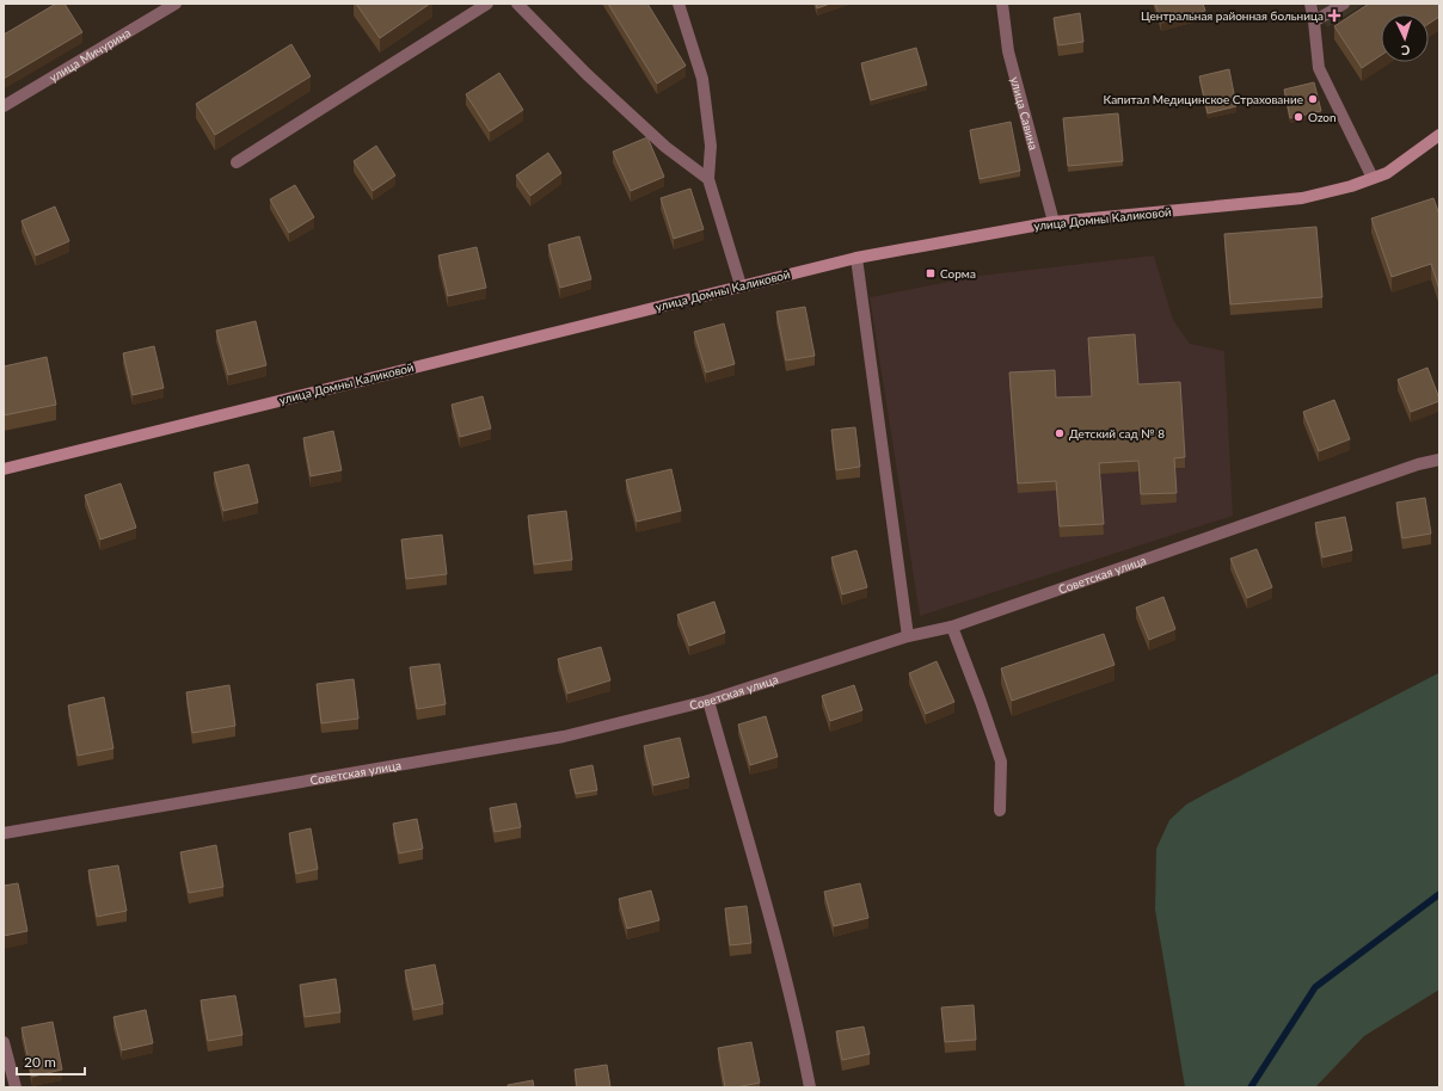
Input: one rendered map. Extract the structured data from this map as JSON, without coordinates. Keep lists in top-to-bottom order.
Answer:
{
  "streets": {
    "main road": ["улица Домны Каликовой"],
    "street": ["улица Мичурина", "улица Савина", "Советская улица"]
  },
  "crossings": [
    ["улица Савина", "улица Домны Каликовой"]
  ],
  "places": {
    "health": ["Центральная районная больница"],
    "other": ["Капитал Медицинское Страхование", "Ozon", "Детский сад № 8"],
    "transit": ["Сорма"]
  },
  "scale_bar": "20 m",
  "north": "bottom"
}
